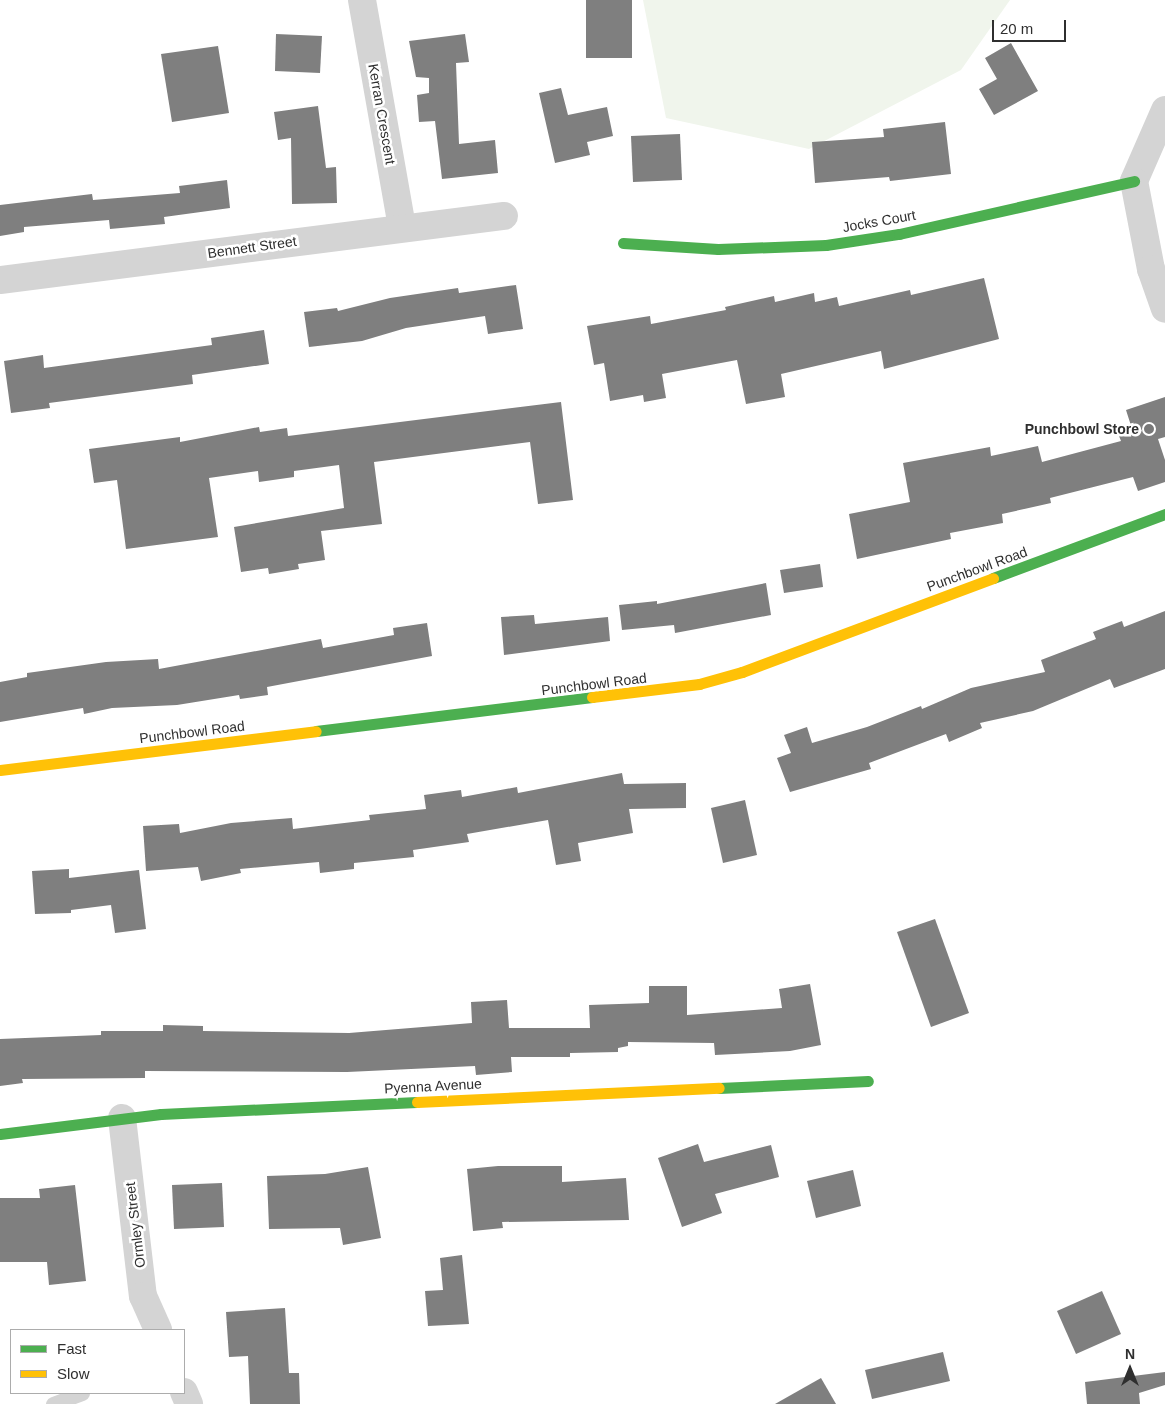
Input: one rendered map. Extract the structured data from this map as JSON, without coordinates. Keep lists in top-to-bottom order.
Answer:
{
  "streets": {
    "street": [
      "Kerran Crescent",
      "Jocks Court",
      "Bennett Street",
      "Punchbowl Road",
      "Pyenna Avenue",
      "Ormley Street"
    ]
  },
  "crossings": [
    ["Kerran Crescent", "Bennett Street"],
    ["Pyenna Avenue", "Ormley Street"]
  ],
  "places": ["Punchbowl Store"],
  "legend": ["Fast", "Slow"],
  "scale_bar": "20 m",
  "north": "top"
}
